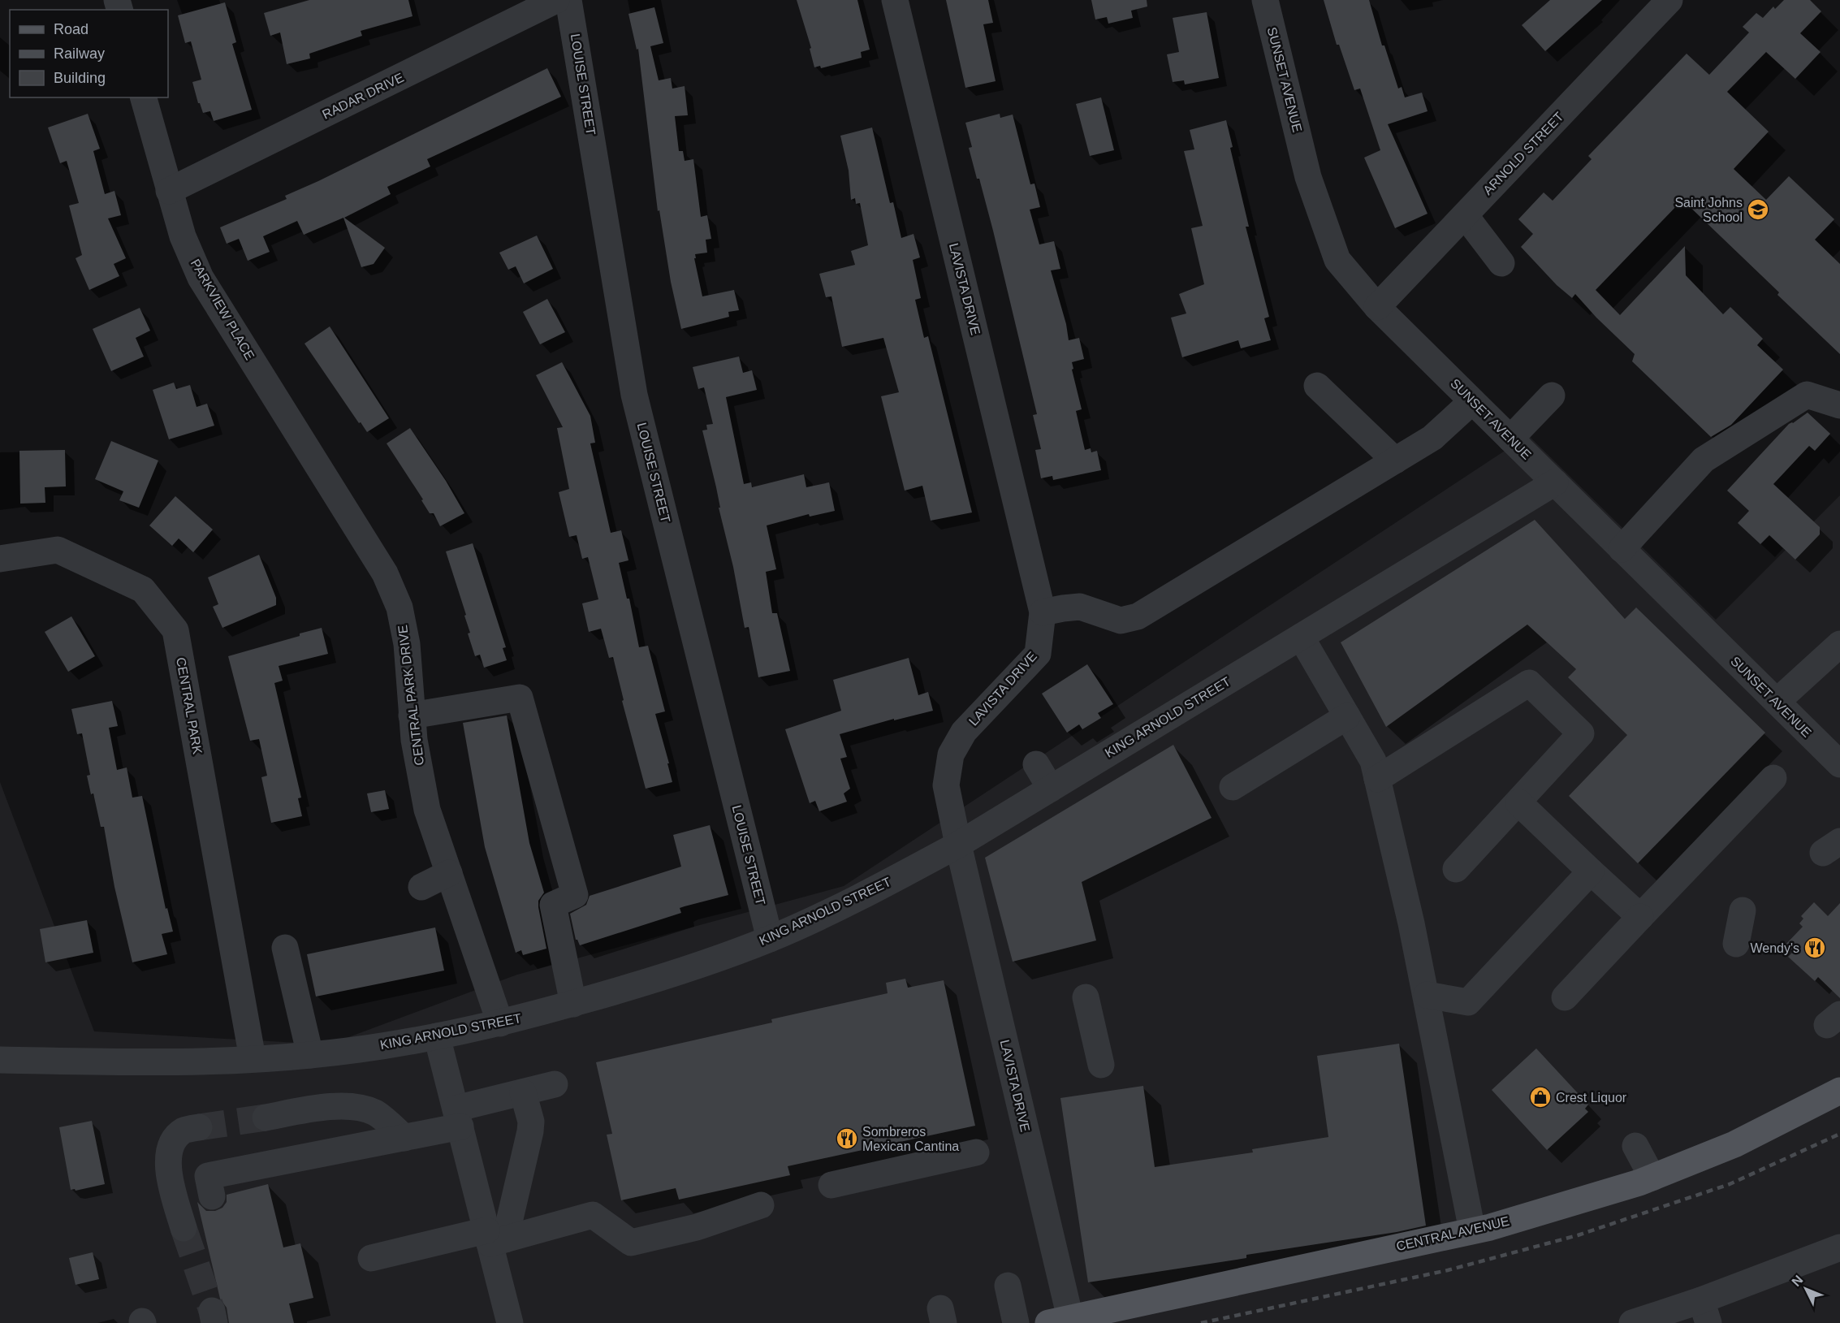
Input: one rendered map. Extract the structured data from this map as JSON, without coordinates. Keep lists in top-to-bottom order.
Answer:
{
  "streets": {
    "main road": ["CENTRAL AVENUE"],
    "street": [
      "SUNSET AVENUE",
      "LOUISE STREET",
      "RADAR DRIVE",
      "ARNOLD STREET",
      "LAVISTA DRIVE",
      "PARKVIEW PLACE",
      "CENTRAL PARK DRIVE",
      "CENTRAL PARK",
      "KING ARNOLD STREET"
    ]
  },
  "crossings": [
    ["SUNSET AVENUE", "ARNOLD STREET"],
    ["SUNSET AVENUE", "KING ARNOLD STREET"],
    ["LOUISE STREET", "KING ARNOLD STREET"],
    ["RADAR DRIVE", "PARKVIEW PLACE"],
    ["LAVISTA DRIVE", "KING ARNOLD STREET"],
    ["LAVISTA DRIVE", "CENTRAL AVENUE"],
    ["PARKVIEW PLACE", "CENTRAL PARK DRIVE"],
    ["CENTRAL PARK DRIVE", "KING ARNOLD STREET"],
    ["CENTRAL PARK", "KING ARNOLD STREET"]
  ],
  "places": {
    "school or university": ["Saint Johns School"],
    "restaurant": ["Wendy's", "Sombreros Mexican Cantina"],
    "shop": ["Crest Liquor"]
  },
  "legend": ["Road", "Railway", "Building"],
  "north": "top left"
}
